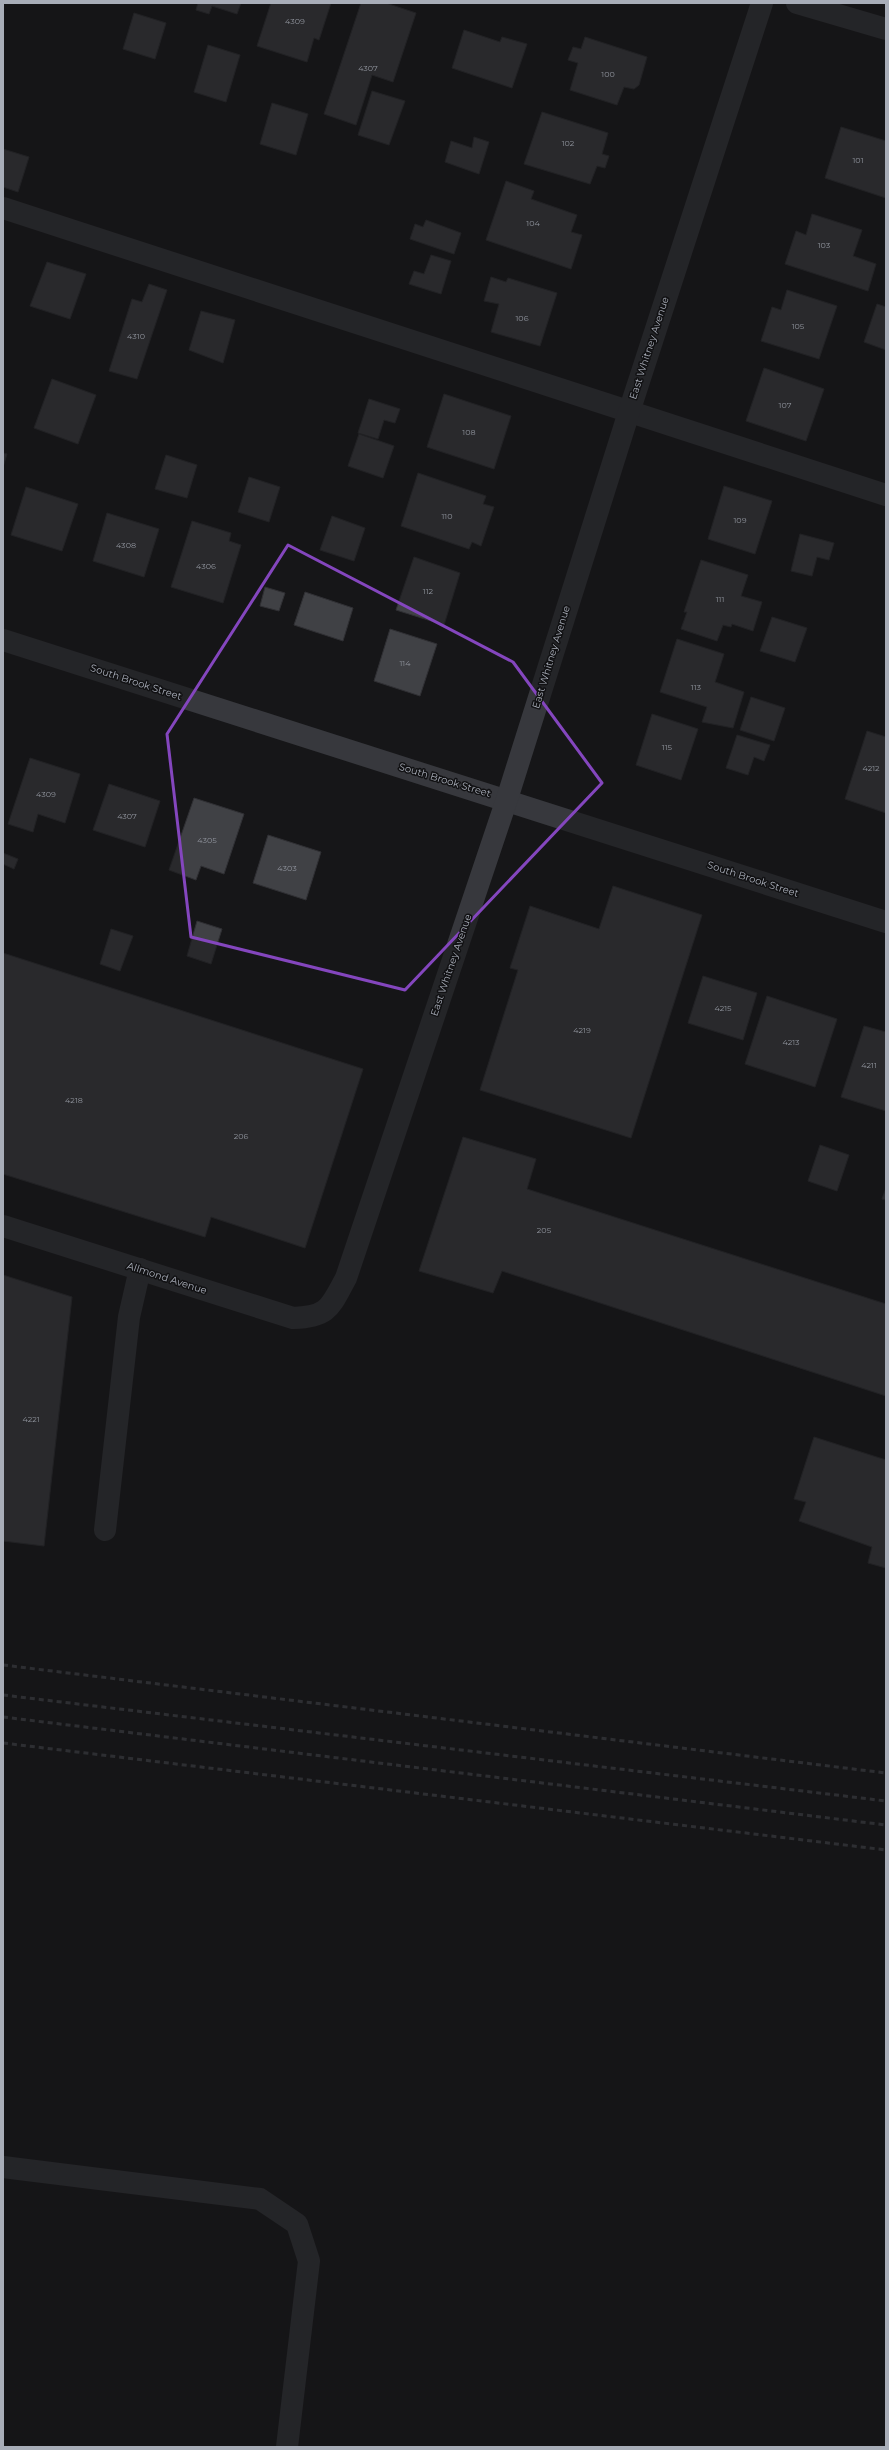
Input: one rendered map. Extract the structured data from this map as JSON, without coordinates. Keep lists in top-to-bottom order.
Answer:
{
  "streets": {
    "street": ["East Whitney Avenue", "South Brook Street", "Allmond Avenue"]
  },
  "crossings": [
    ["East Whitney Avenue", "South Brook Street"],
    ["East Whitney Avenue", "Allmond Avenue"]
  ],
  "house_numbers": [
    "4309",
    "4307",
    "100",
    "102",
    "101",
    "104",
    "103",
    "106",
    "105",
    "4310",
    "107",
    "108",
    "110",
    "109",
    "4308",
    "4306",
    "112",
    "111",
    "114",
    "113",
    "115",
    "4212",
    "4309",
    "4307",
    "4305",
    "4303",
    "4215",
    "4219",
    "4213",
    "4211",
    "4218",
    "206",
    "205",
    "4221"
  ]
}
